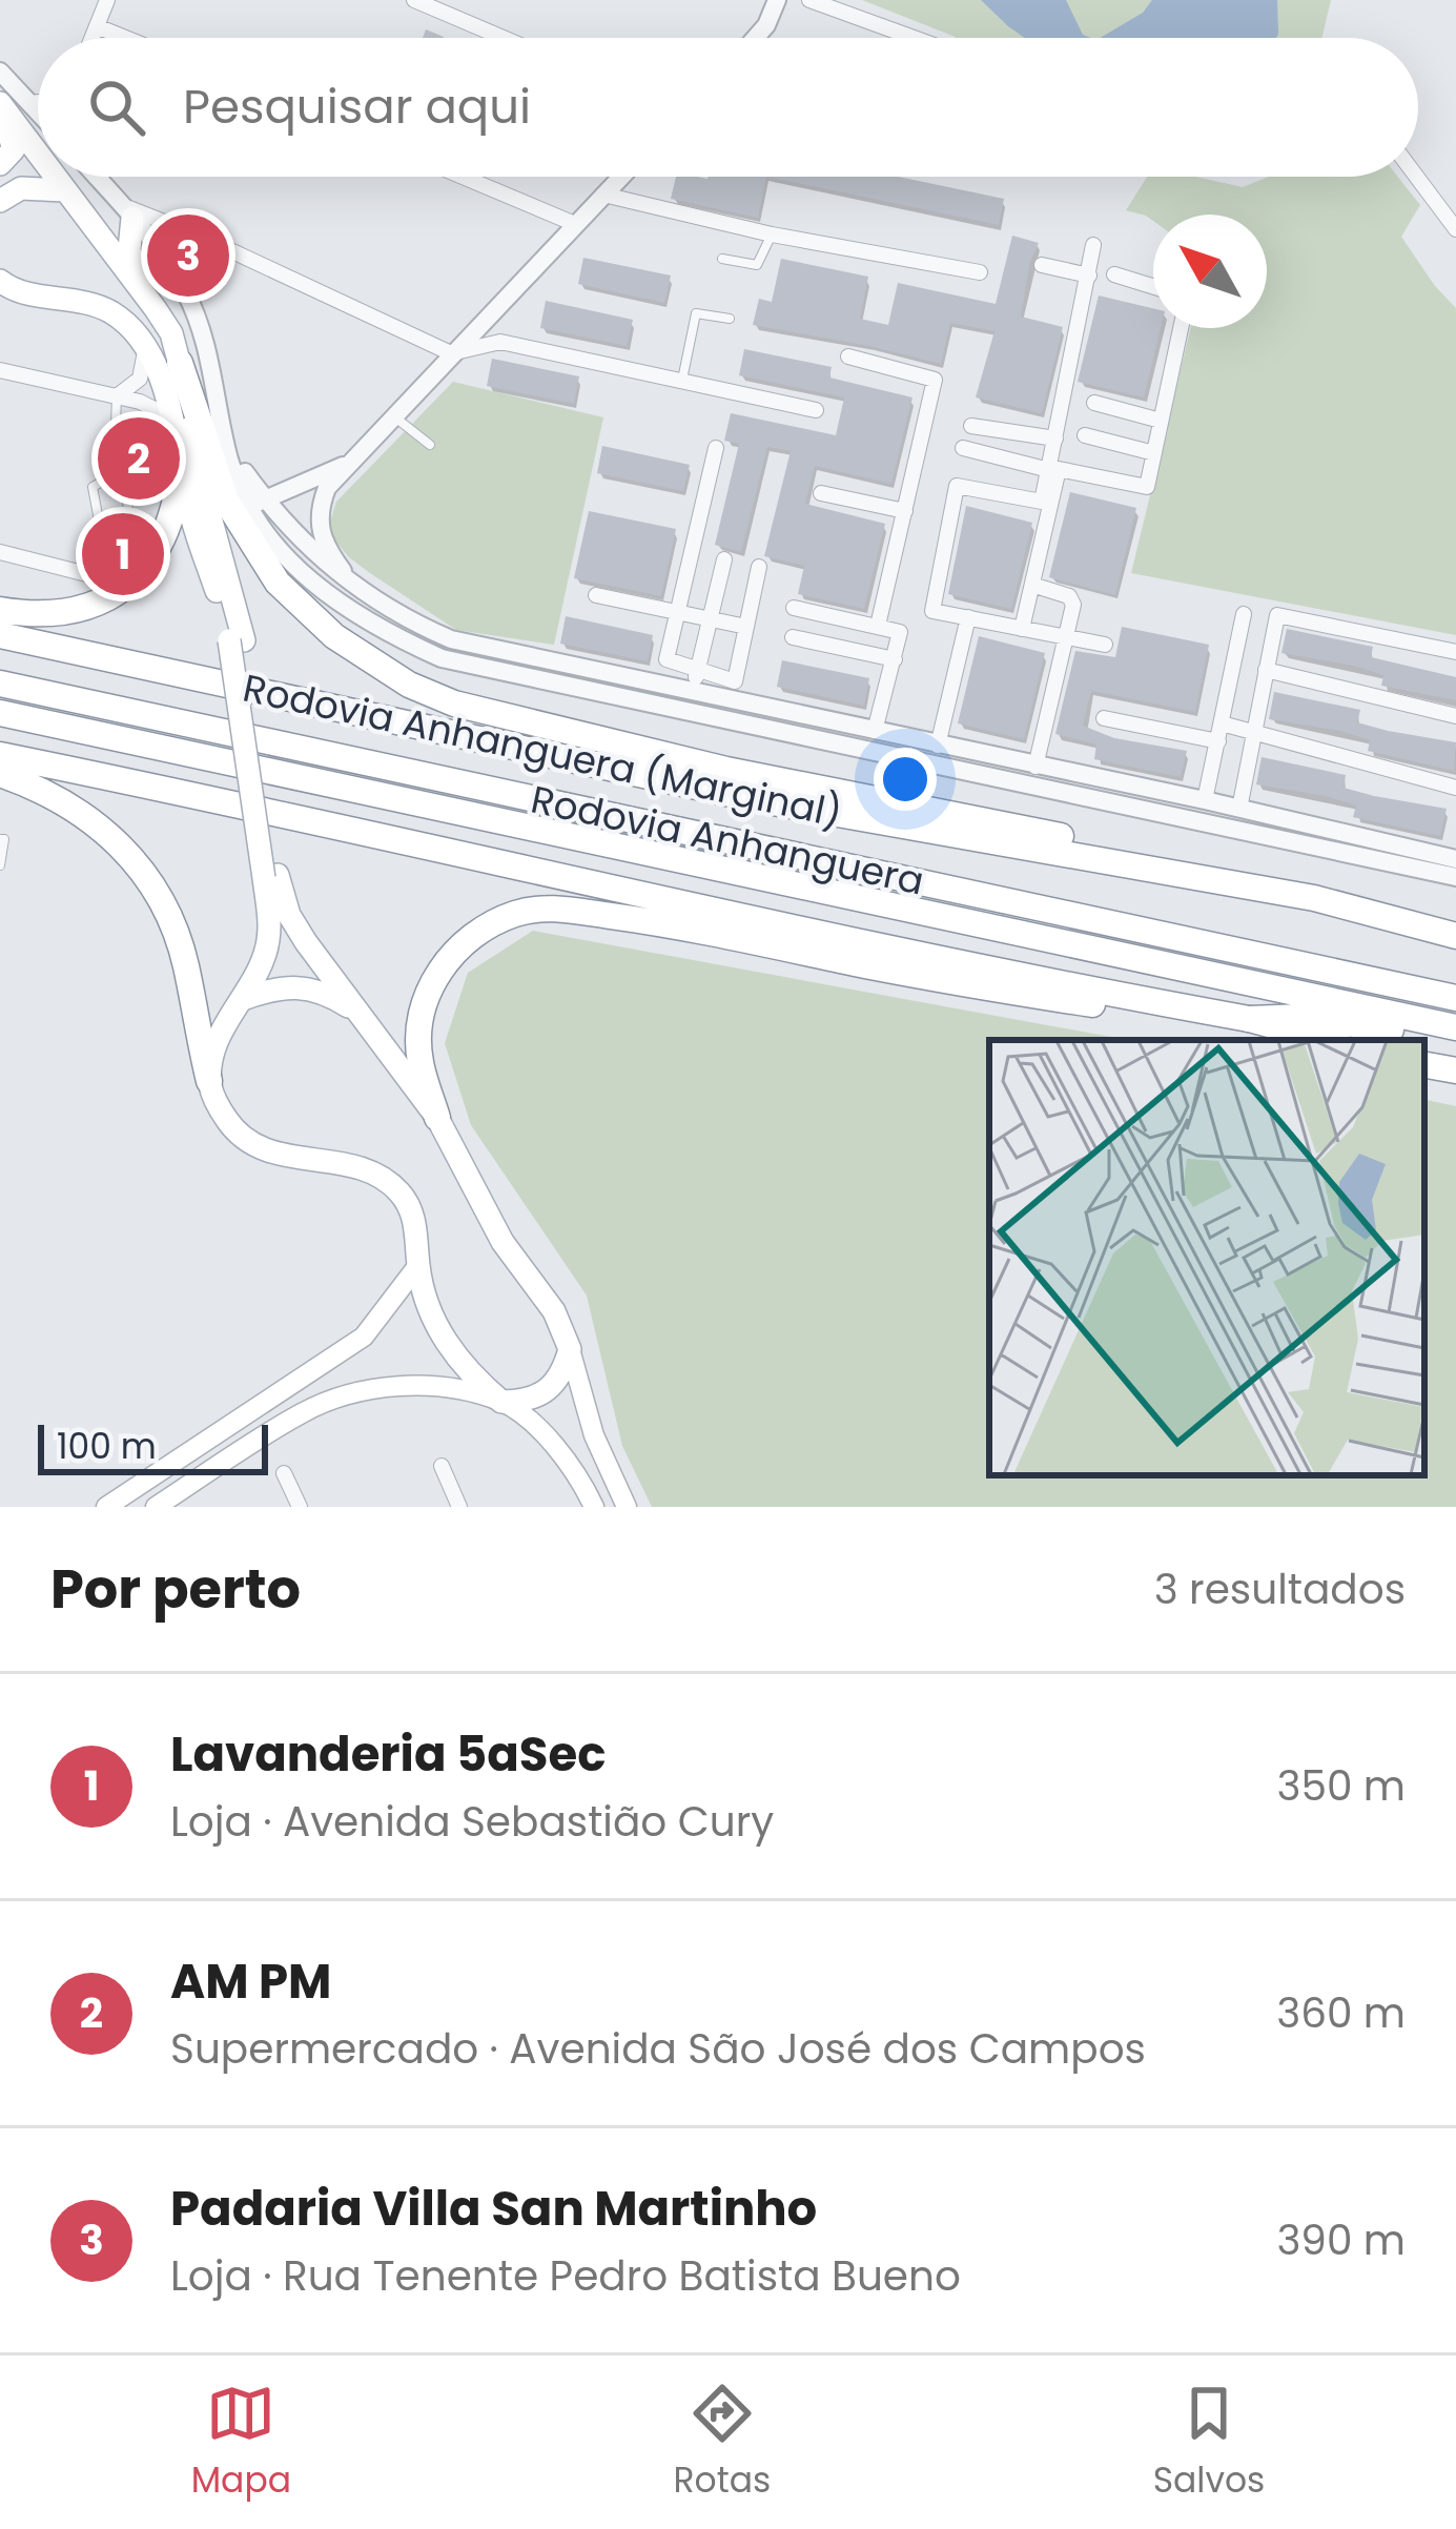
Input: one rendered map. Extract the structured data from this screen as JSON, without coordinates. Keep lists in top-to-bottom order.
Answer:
{
  "streets": {
    "highway": ["Rodovia Anhanguera (Marginal)", "Rodovia Anhanguera"]
  },
  "scale_bar": "100 m",
  "north": "top left",
  "page": {
    "search": "Pesquisar aqui",
    "pins": ["3", "2", "1"],
    "scale": "100 m",
    "heading": ["Por perto", "3 resultados"],
    "list": [
      {
        "mark": "1",
        "name": "Lavanderia 5aSec",
        "note": "Loja · Avenida Sebastião Cury",
        "value": "350 m"
      },
      {
        "mark": "2",
        "name": "AM PM",
        "note": "Supermercado · Avenida São José dos Campos",
        "value": "360 m"
      },
      {
        "mark": "3",
        "name": "Padaria Villa San Martinho",
        "note": "Loja · Rua Tenente Pedro Batista Bueno",
        "value": "390 m"
      }
    ],
    "nav": ["Mapa", "Rotas", "Salvos"]
  }
}
